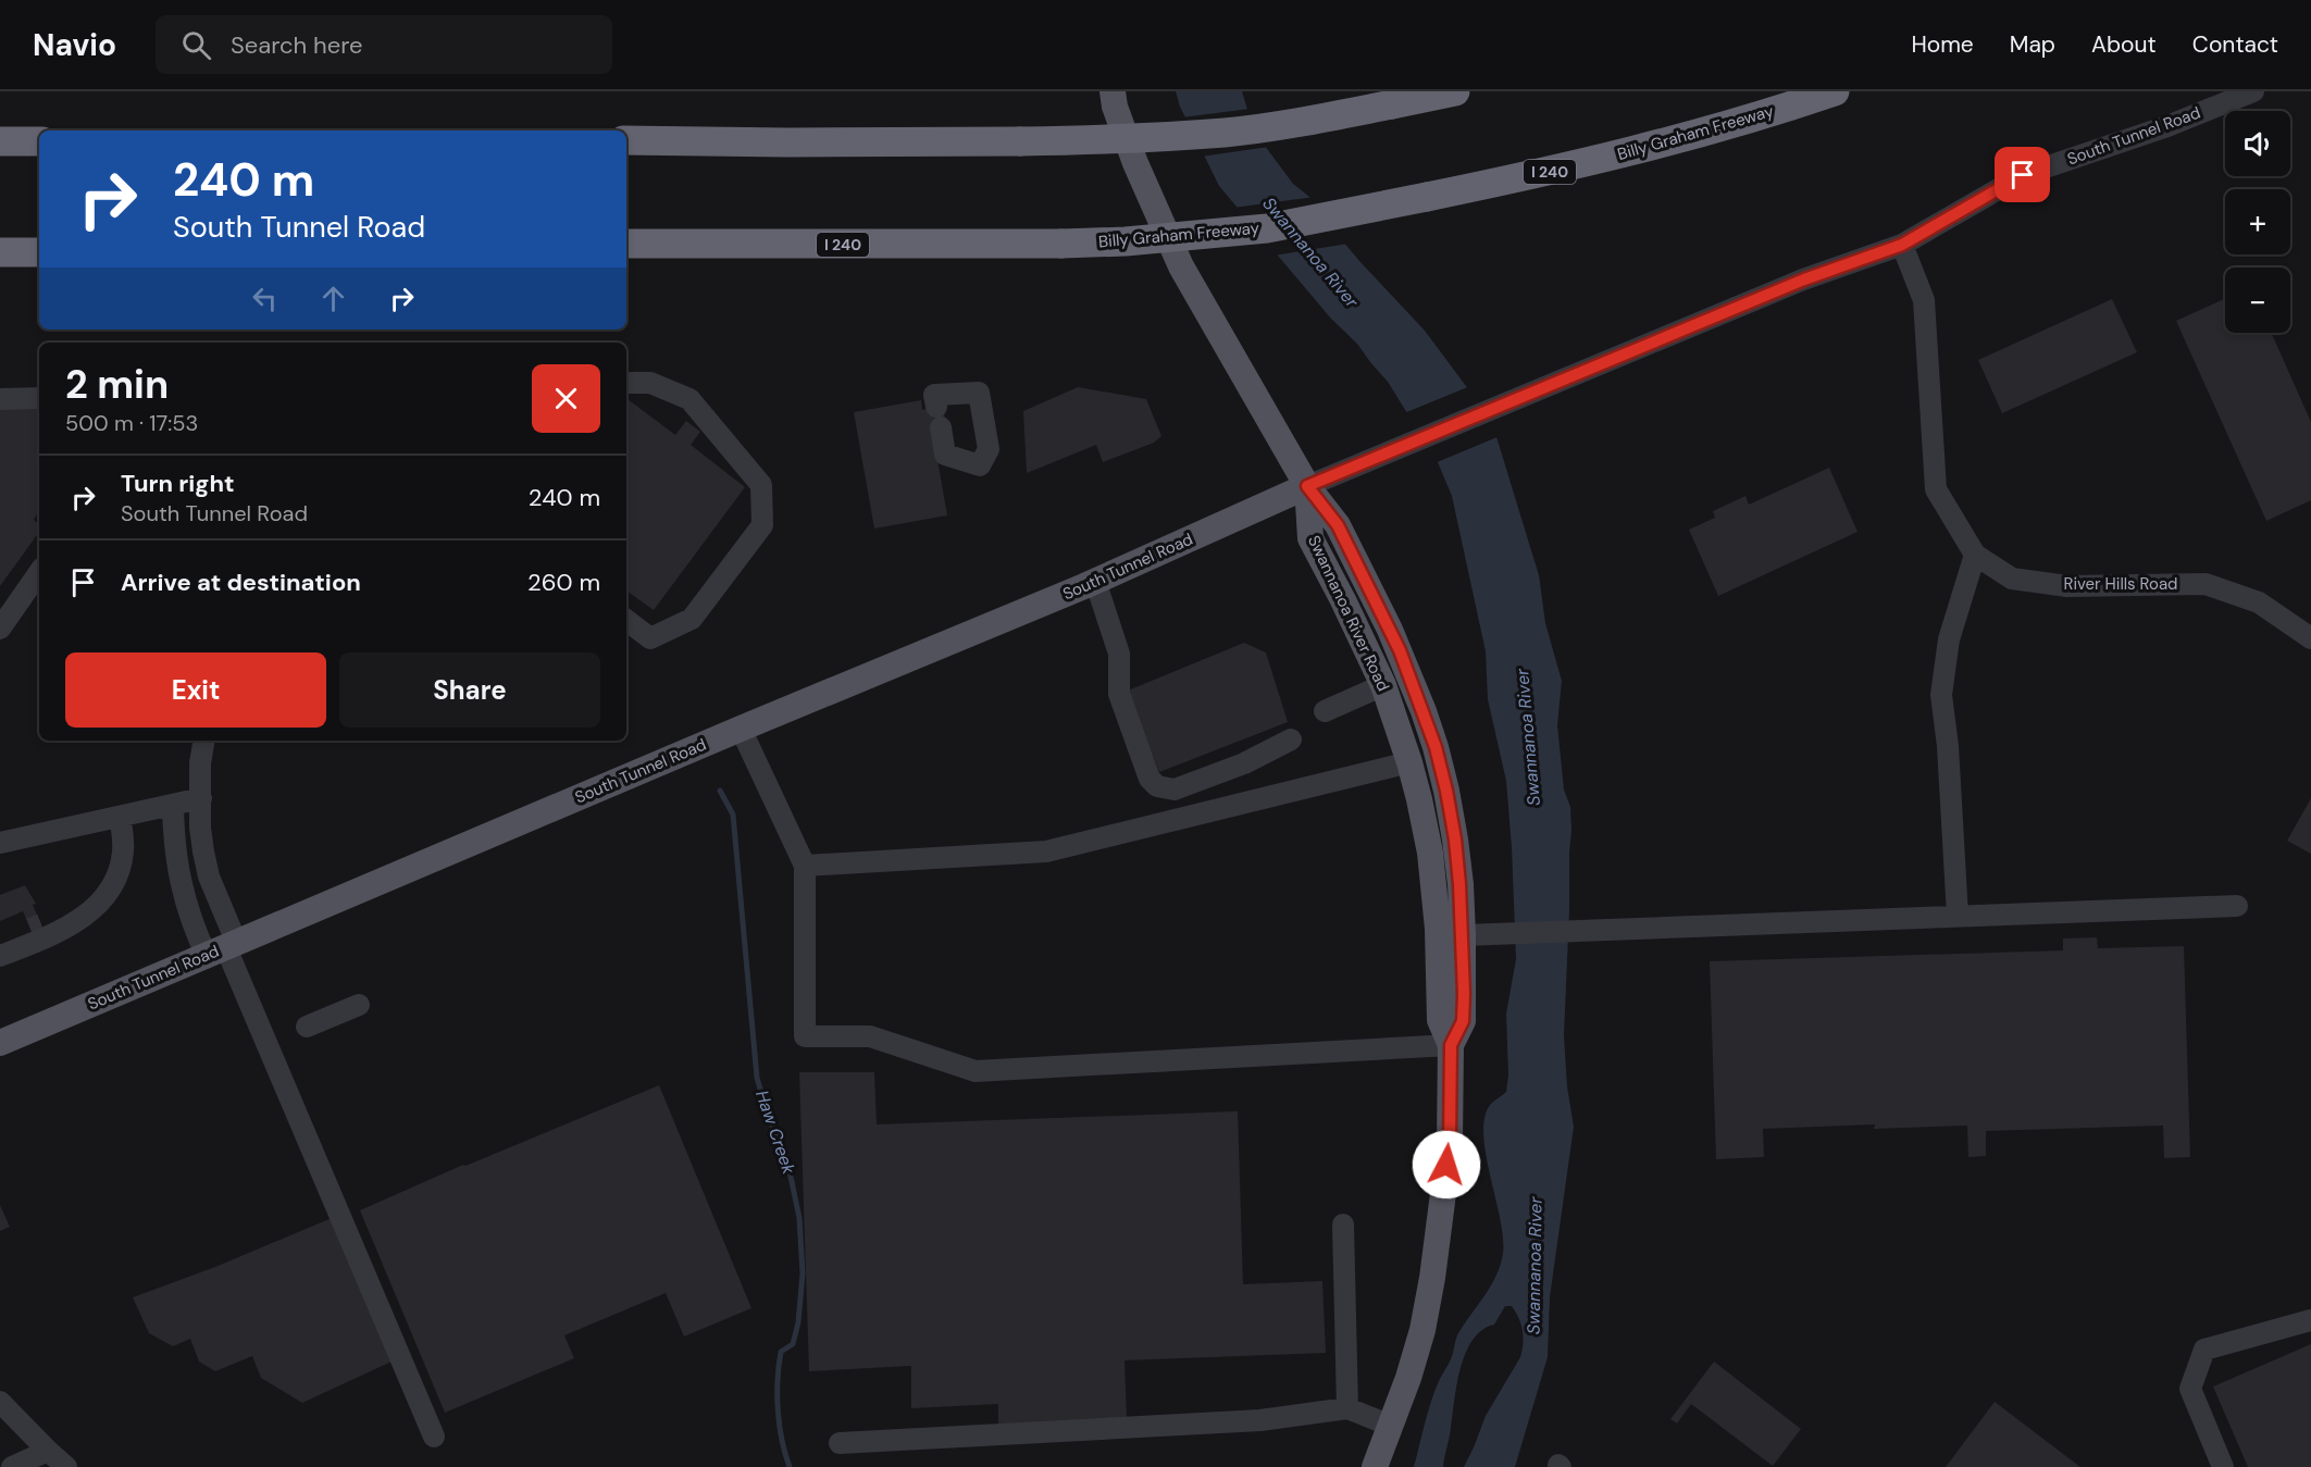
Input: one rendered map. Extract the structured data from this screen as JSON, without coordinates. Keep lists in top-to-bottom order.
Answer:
{
  "streets": {
    "highway": ["Billy Graham Freeway", "I 240"],
    "main road": ["South Tunnel Road", "Swannanoa River Road"],
    "street": ["River Hills Road"]
  },
  "crossings": [
    ["South Tunnel Road", "River Hills Road"],
    ["South Tunnel Road", "Swannanoa River Road"]
  ],
  "water": ["Swannanoa River", "Haw Creek"],
  "page": {
    "header": "Navio",
    "search": "Search here",
    "nav": [
      "Home",
      "Map",
      "About",
      "Contact"
    ],
    "map_buttons": ["+", "−"],
    "turn": ["240 m", "South Tunnel Road"],
    "heading": ["2 min", "500 m · 17:53"],
    "list": [
      {
        "name": "Turn right",
        "note": "South Tunnel Road",
        "value": "240 m"
      },
      {
        "name": "Arrive at destination",
        "value": "260 m"
      }
    ],
    "buttons": ["Exit", "Share"]
  }
}
